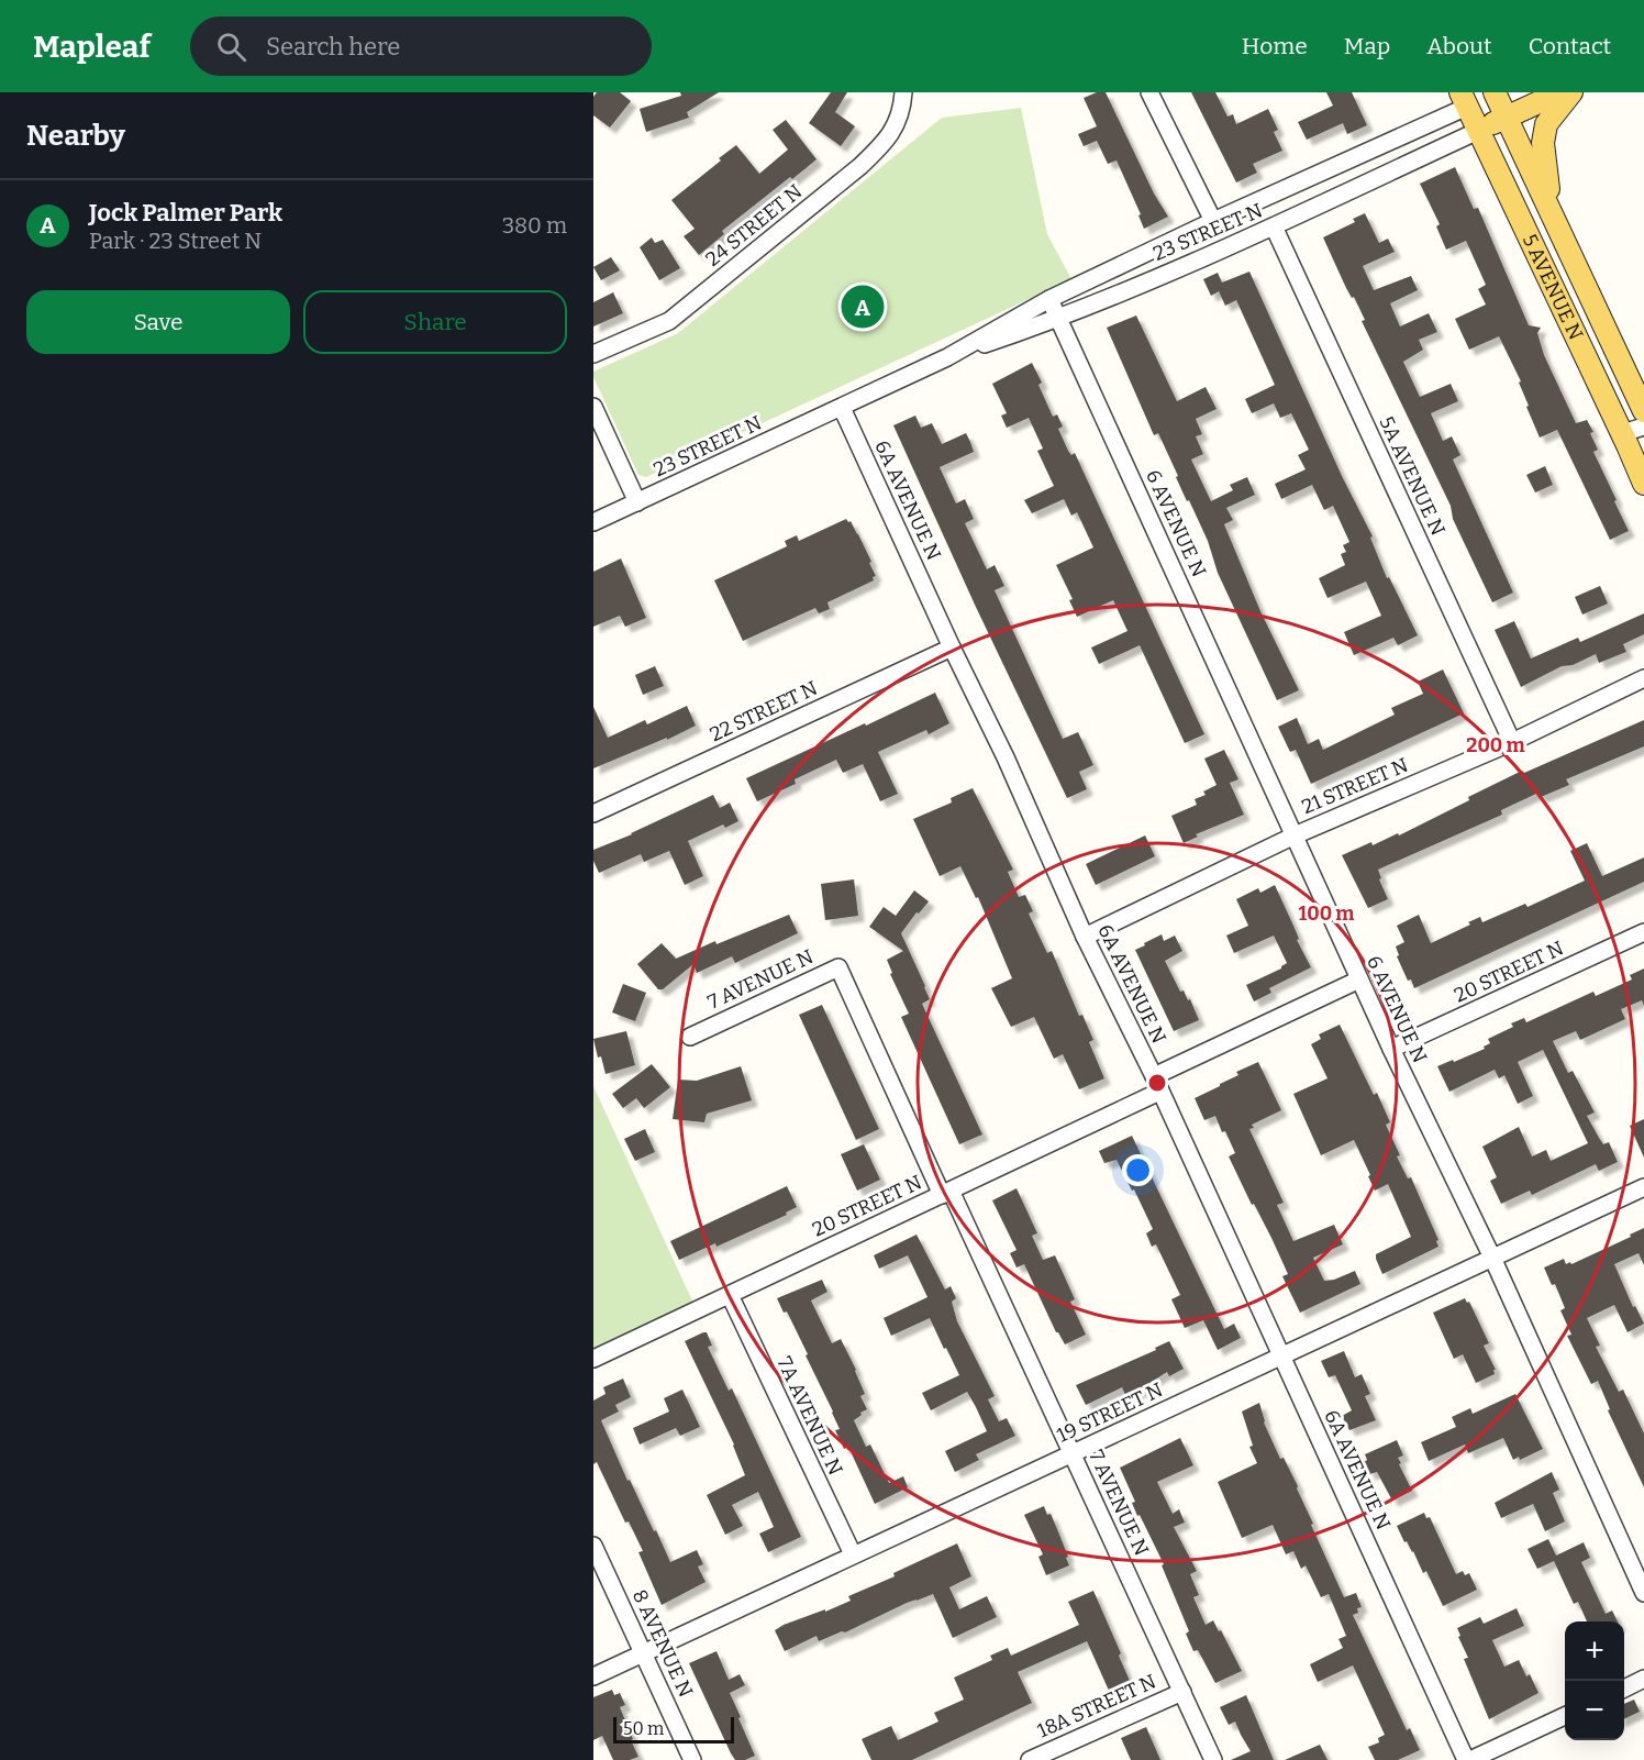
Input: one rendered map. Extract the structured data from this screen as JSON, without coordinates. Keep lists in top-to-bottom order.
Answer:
{
  "streets": {
    "main road": ["5 AVENUE N"],
    "street": [
      "24 STREET N",
      "23 STREET N",
      "5A AVENUE N",
      "6A AVENUE N",
      "6 AVENUE N",
      "22 STREET N",
      "21 STREET N",
      "20 STREET N",
      "7 AVENUE N",
      "19 STREET N",
      "7A AVENUE N",
      "8 AVENUE N",
      "18A STREET N"
    ]
  },
  "crossings": [
    ["23 STREET N", "5 AVENUE N"],
    ["23 STREET N", "5A AVENUE N"],
    ["23 STREET N", "6A AVENUE N"],
    ["23 STREET N", "6 AVENUE N"],
    ["5A AVENUE N", "21 STREET N"],
    ["6A AVENUE N", "22 STREET N"],
    ["6A AVENUE N", "21 STREET N"],
    ["6A AVENUE N", "20 STREET N"],
    ["6A AVENUE N", "19 STREET N"],
    ["6 AVENUE N", "21 STREET N"],
    ["6 AVENUE N", "20 STREET N"],
    ["6 AVENUE N", "19 STREET N"],
    ["20 STREET N", "7 AVENUE N"],
    ["20 STREET N", "7A AVENUE N"],
    ["7 AVENUE N", "19 STREET N"],
    ["7 AVENUE N", "18A STREET N"],
    ["19 STREET N", "7A AVENUE N"],
    ["19 STREET N", "8 AVENUE N"]
  ],
  "scale_bar": "50 m",
  "page": {
    "header": "Mapleaf",
    "search": "Search here",
    "nav": [
      "Home",
      "Map",
      "About",
      "Contact"
    ],
    "heading": "Nearby",
    "list": [
      {
        "mark": "A",
        "name": "Jock Palmer Park",
        "note": "Park · 23 Street N",
        "value": "380 m"
      }
    ],
    "buttons": ["Save", "Share"],
    "pins": "A",
    "map_buttons": ["+", "−"],
    "scale": "50 m"
  },
  "rings": ["200 m", "100 m"]
}
